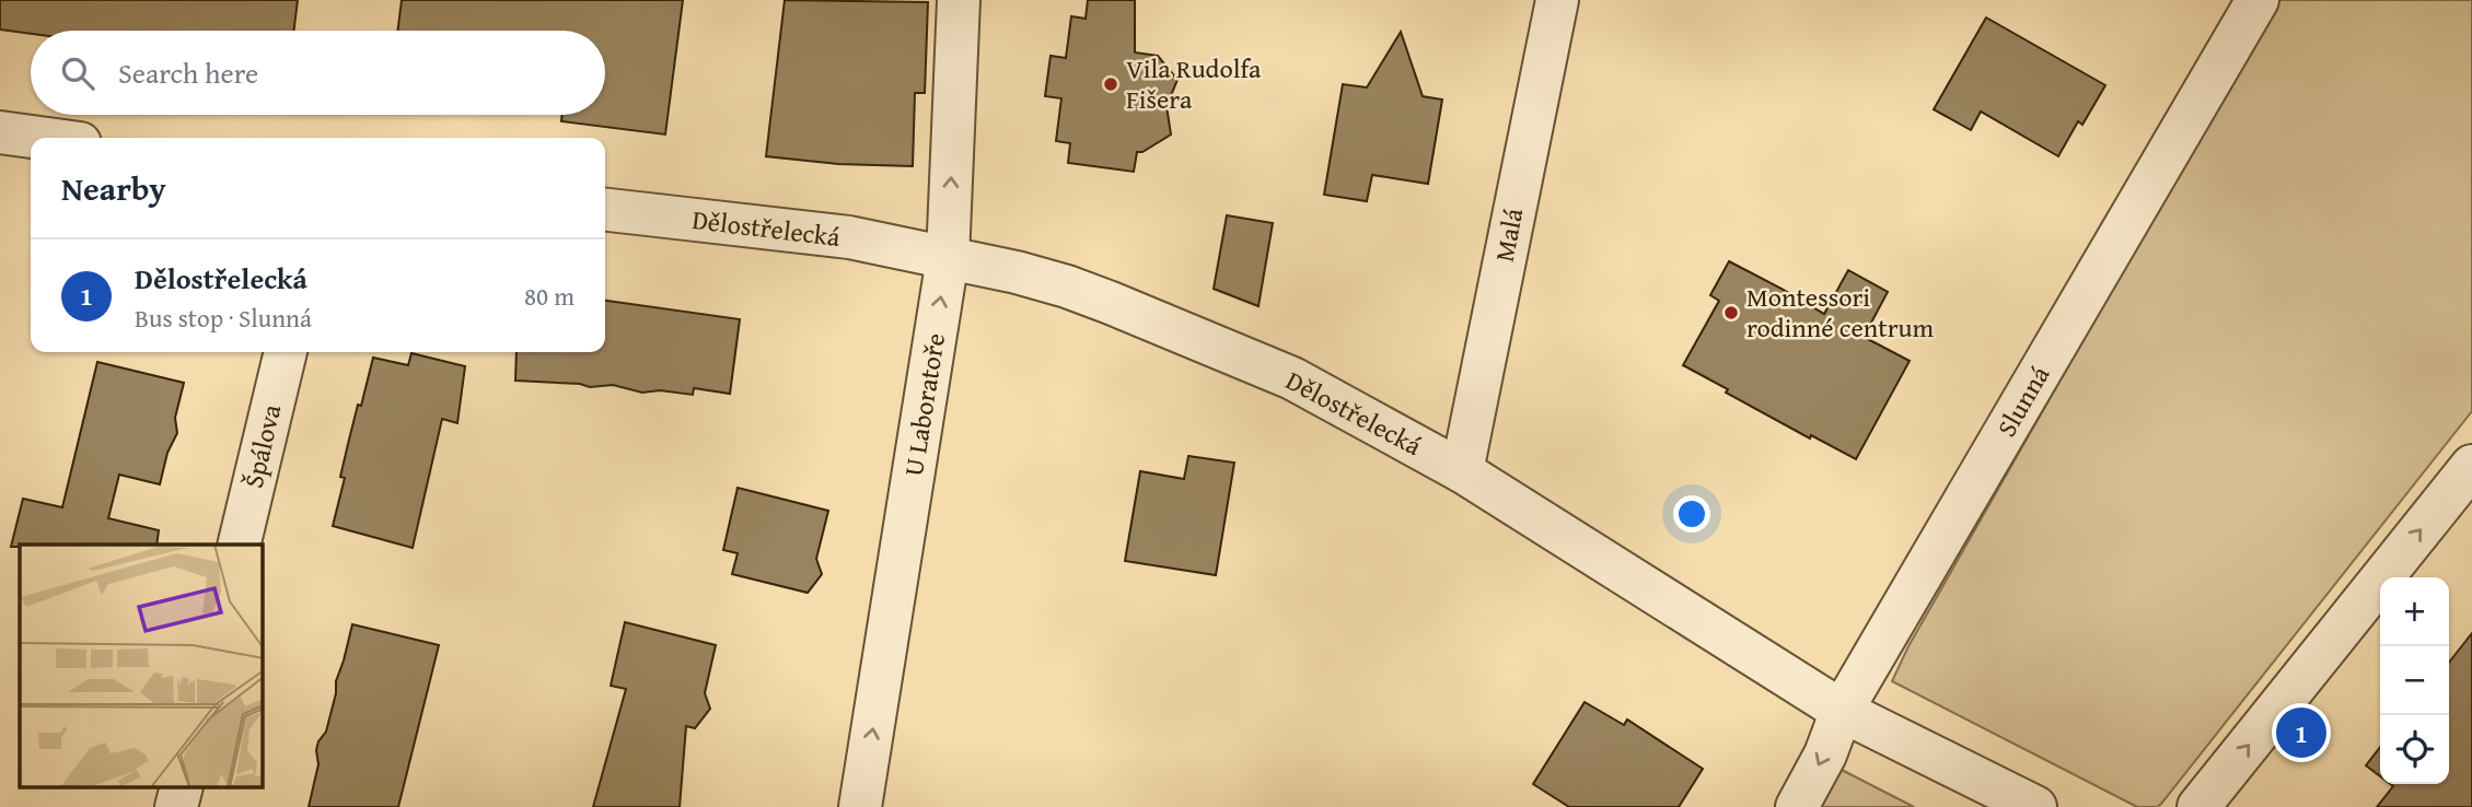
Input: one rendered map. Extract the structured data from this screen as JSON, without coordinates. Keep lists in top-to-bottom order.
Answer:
{
  "streets": {
    "street": [
      "Dělostřelecká",
      "Malá",
      "Slunná",
      "U Laboratoře",
      "Špálova"
    ]
  },
  "crossings": [
    ["Dělostřelecká", "Malá"],
    ["Dělostřelecká", "Slunná"],
    ["Dělostřelecká", "U Laboratoře"]
  ],
  "one_way": ["U Laboratoře"],
  "places": ["Vila Rudolfa Fišera", "Montessori rodinné centrum"],
  "page": {
    "search": "Search here",
    "heading": "Nearby",
    "list": [
      {
        "mark": "1",
        "name": "Dělostřelecká",
        "note": "Bus stop · Slunná",
        "value": "80 m"
      }
    ],
    "map_buttons": ["+", "−"],
    "pins": "1"
  }
}
